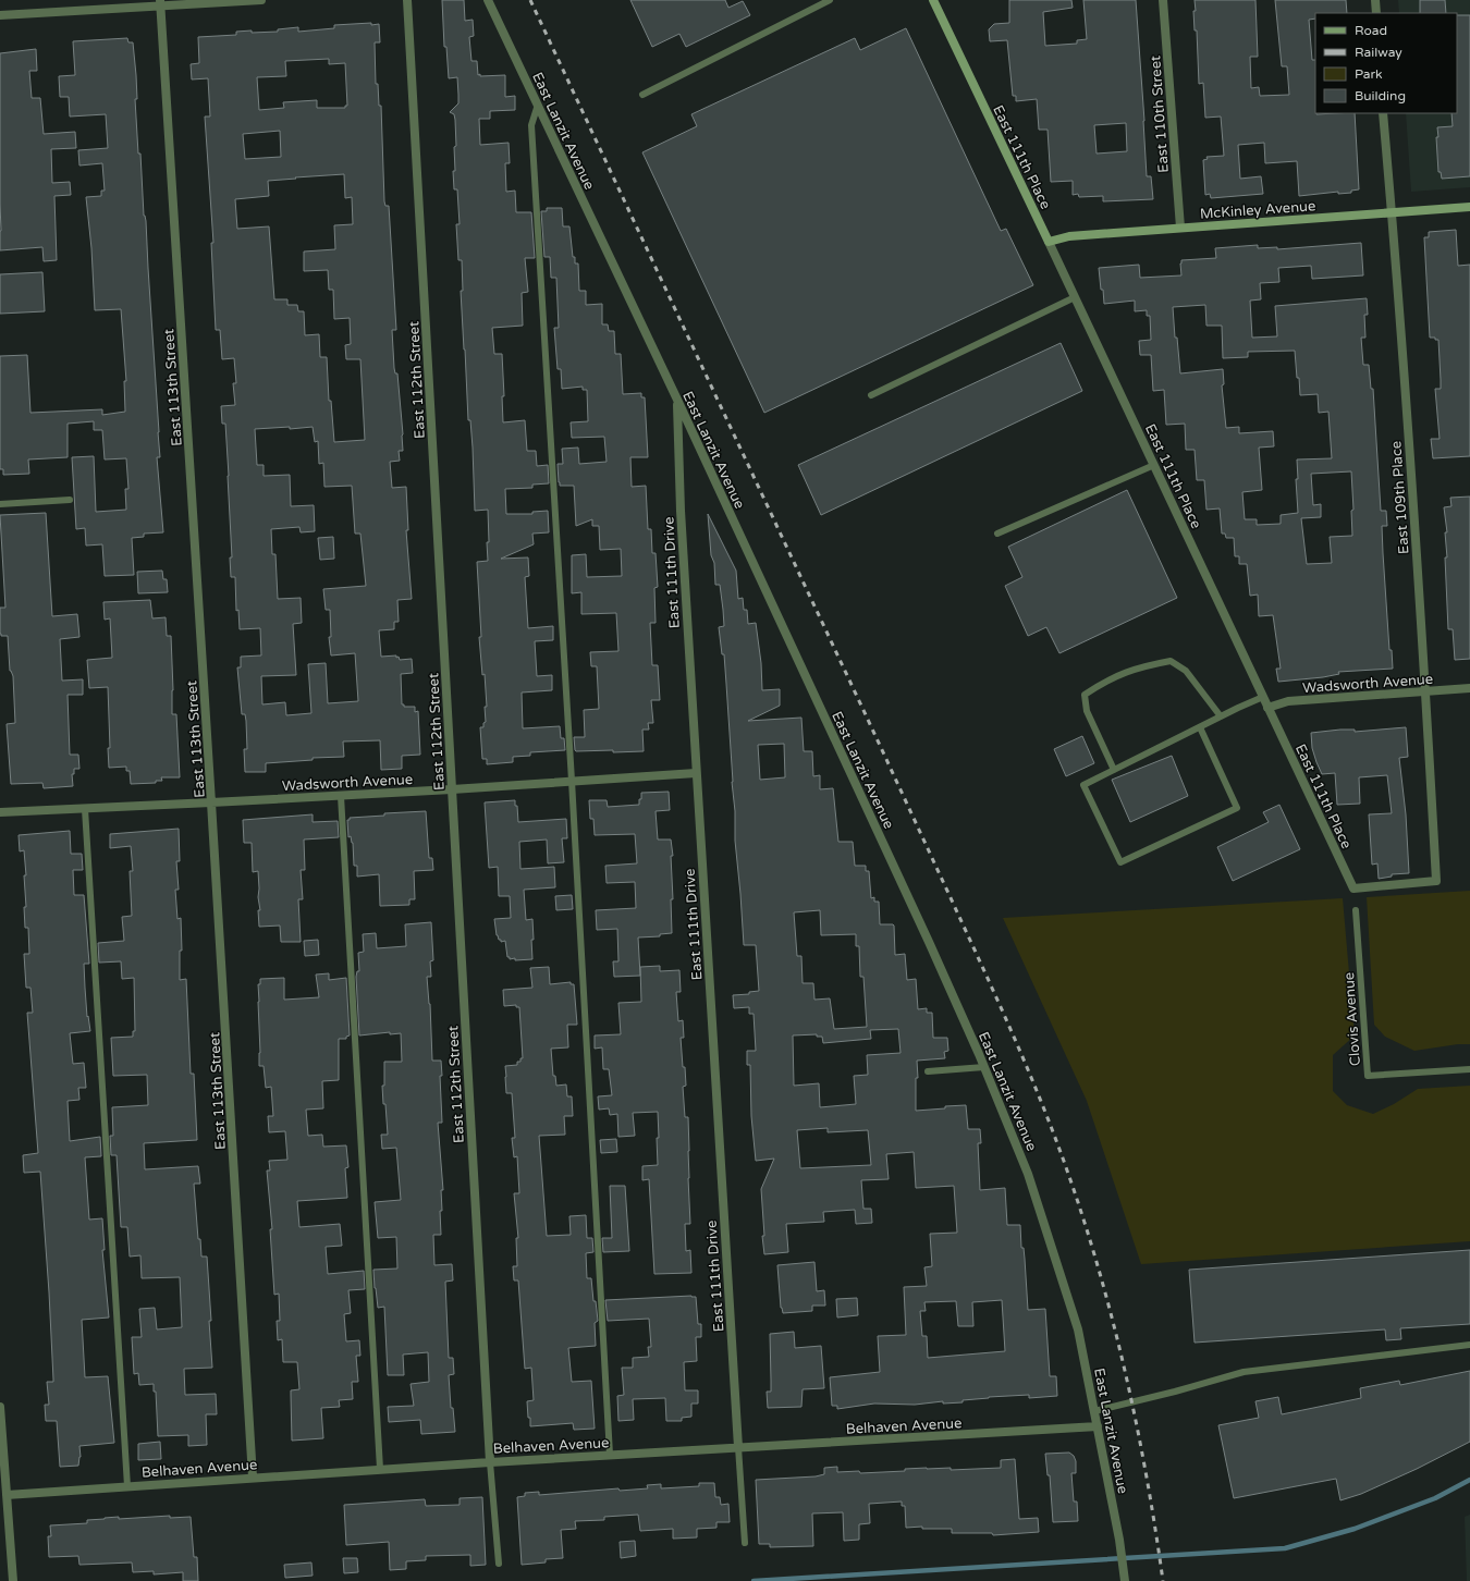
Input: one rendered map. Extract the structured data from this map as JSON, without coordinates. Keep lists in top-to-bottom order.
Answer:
{
  "streets": {
    "street": [
      "East 110th Street",
      "East Lanzit Avenue",
      "East 111th Place",
      "McKinley Avenue",
      "East 112th Street",
      "East 113th Street",
      "East 109th Place",
      "East 111th Drive",
      "Wadsworth Avenue",
      "Belhaven Avenue"
    ],
    "lane": ["Clovis Avenue"]
  },
  "crossings": [
    ["East 110th Street", "McKinley Avenue"],
    ["East Lanzit Avenue", "East 111th Drive"],
    ["East Lanzit Avenue", "Belhaven Avenue"],
    ["East 111th Place", "McKinley Avenue"],
    ["East 111th Place", "East 109th Place"],
    ["East 111th Place", "Wadsworth Avenue"],
    ["McKinley Avenue", "East 109th Place"],
    ["East 112th Street", "Wadsworth Avenue"],
    ["East 112th Street", "Belhaven Avenue"],
    ["East 113th Street", "Wadsworth Avenue"],
    ["East 113th Street", "Belhaven Avenue"],
    ["East 109th Place", "Wadsworth Avenue"],
    ["East 111th Drive", "Wadsworth Avenue"],
    ["East 111th Drive", "Belhaven Avenue"]
  ],
  "legend": [
    "Road",
    "Railway",
    "Park",
    "Building"
  ]
}
